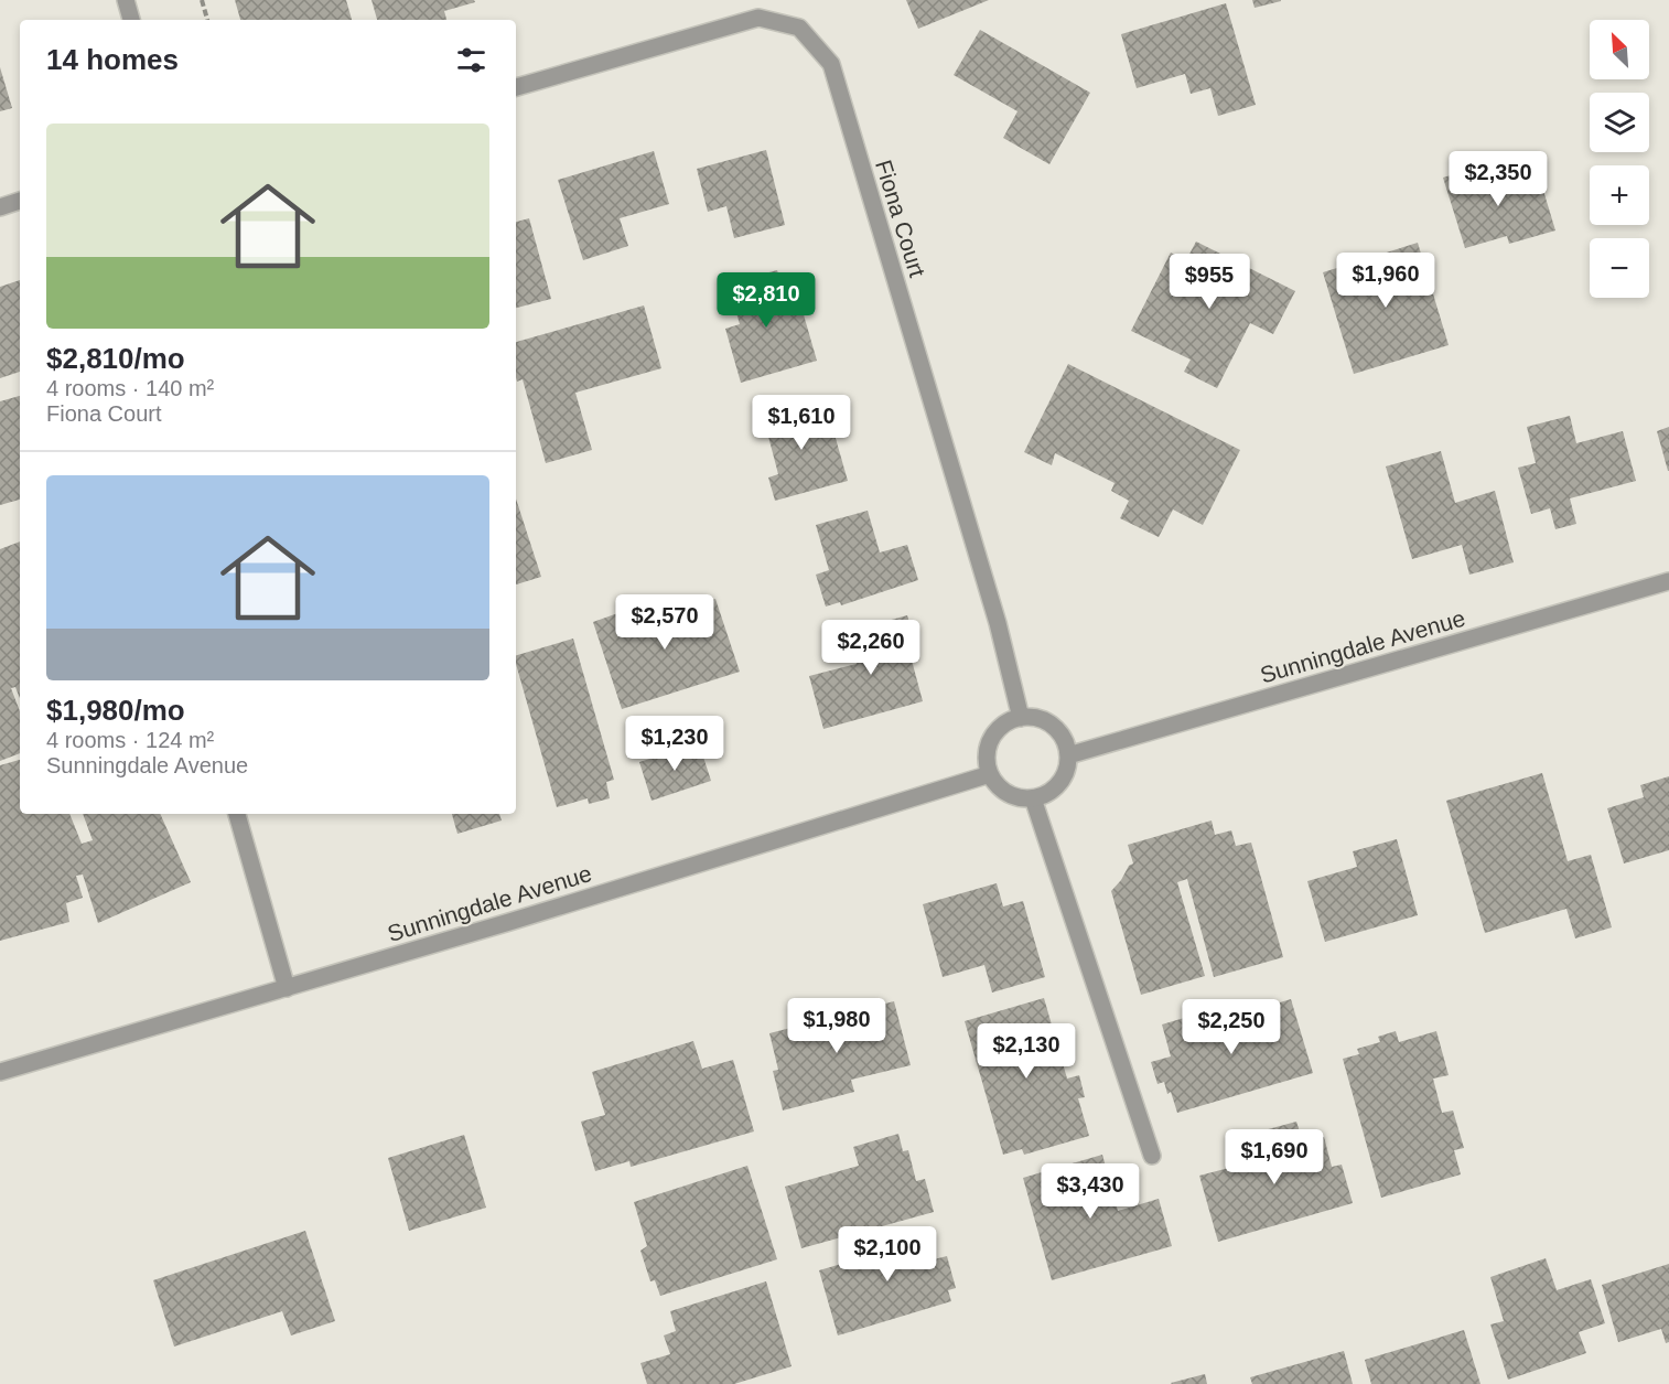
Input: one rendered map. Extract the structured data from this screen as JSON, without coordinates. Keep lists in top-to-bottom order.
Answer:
{
  "streets": {
    "street": ["Fiona Court", "Sunningdale Avenue"]
  },
  "crossings": [
    ["Fiona Court", "Sunningdale Avenue"]
  ],
  "north": "top left",
  "page": {
    "map_buttons": ["+", "−"],
    "heading": "14 homes",
    "list": [
      {
        "name": "$2,810/mo",
        "note": "4 rooms · 140 m² · Fiona Court"
      },
      {
        "name": "$1,980/mo",
        "note": "4 rooms · 124 m² · Sunningdale Avenue"
      }
    ],
    "price": [
      "$2,350",
      "$1,960",
      "$955",
      "$2,810",
      "$1,610",
      "$2,570",
      "$2,260",
      "$1,230",
      "$1,980",
      "$2,250",
      "$2,130",
      "$1,690",
      "$3,430",
      "$2,100"
    ]
  }
}
